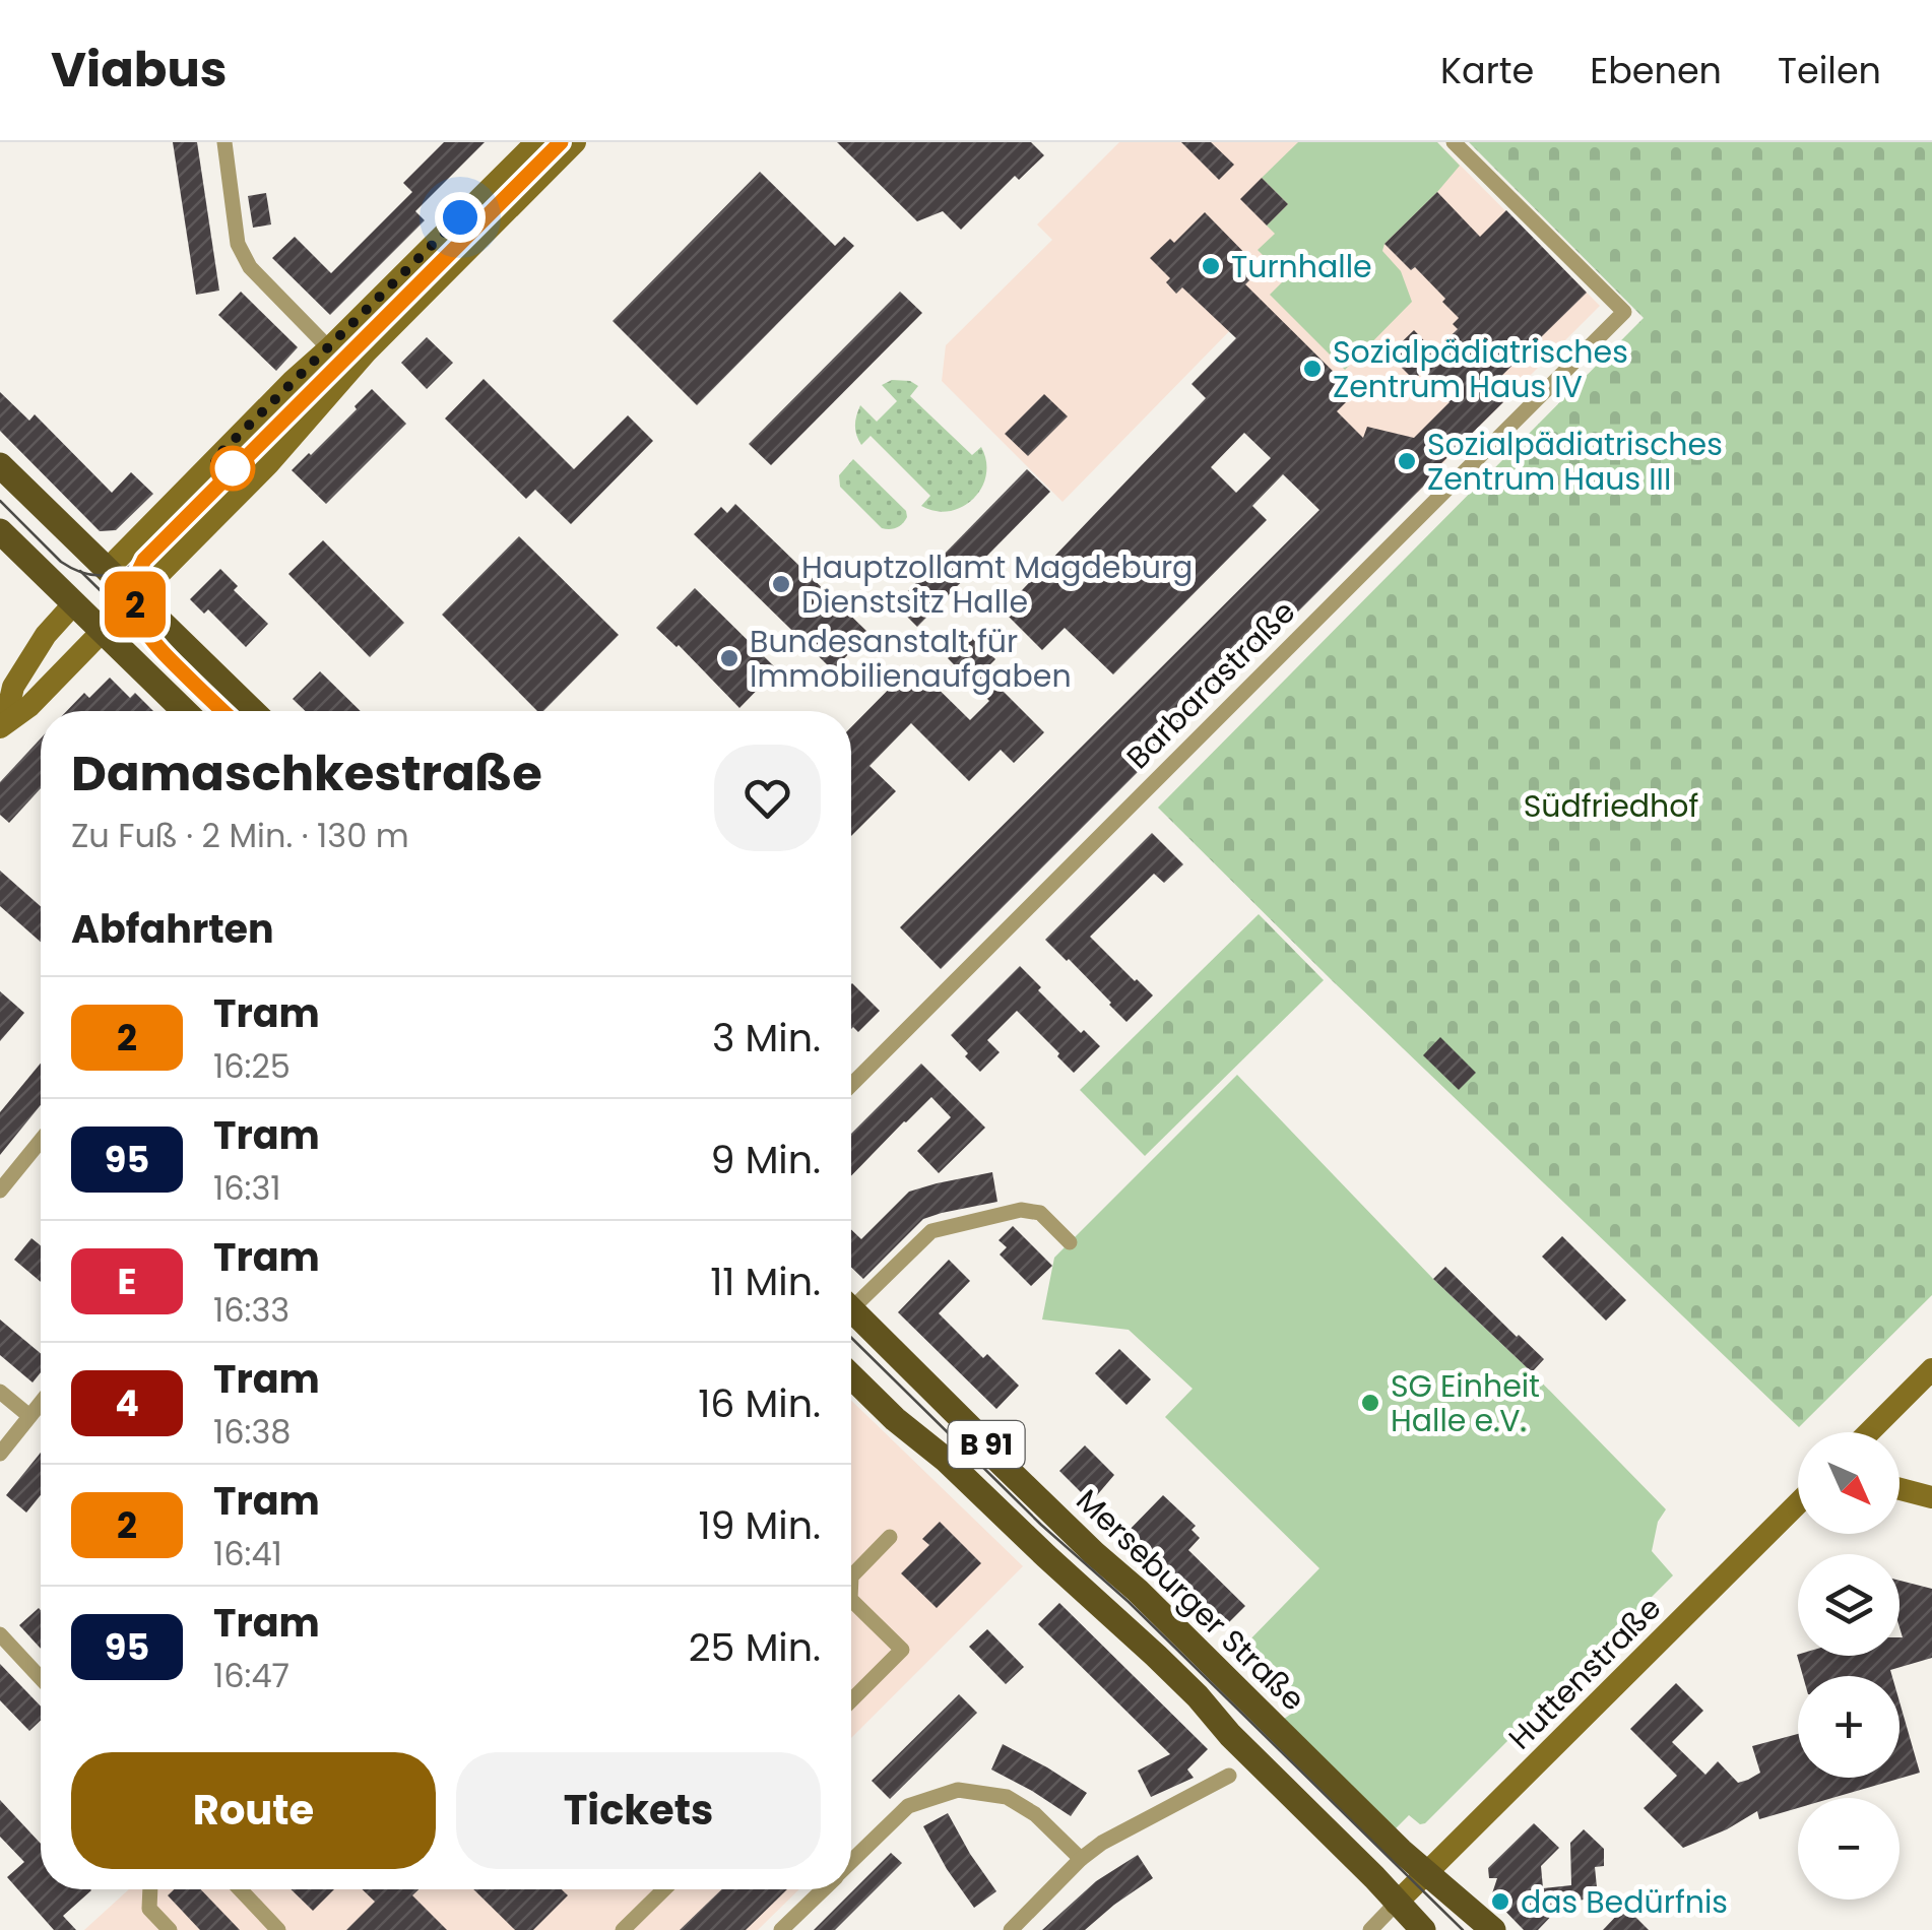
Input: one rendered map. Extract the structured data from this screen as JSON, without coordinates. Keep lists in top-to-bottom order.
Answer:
{
  "streets": {
    "main road": ["B 91", "Merseburger Straße"],
    "street": ["Barbarastraße", "Huttenstraße"]
  },
  "crossings": [
    ["Merseburger Straße", "Huttenstraße"]
  ],
  "parks": ["Südfriedhof"],
  "places": [
    "Turnhalle",
    "Sozialpädiatrisches Zentrum Haus IV",
    "Sozialpädiatrisches Zentrum Haus III",
    "Hauptzollamt Magdeburg Dienstsitz Halle",
    "Bundesanstalt für Immobilienaufgaben",
    "SG Einheit Halle e.V.",
    "das Bedürfnis"
  ],
  "lines": ["tram line 2"],
  "north": "bottom right",
  "page": {
    "header": "Viabus",
    "nav": ["Karte", "Ebenen", "Teilen"],
    "on_map": "2",
    "heading": [
      ["Damaschkestraße", "Zu Fuß · 2 Min. · 130 m"],
      "Abfahrten"
    ],
    "list": [
      {
        "mark": "2",
        "name": "Tram",
        "note": "16:25",
        "value": "3 Min."
      },
      {
        "mark": "95",
        "name": "Tram",
        "note": "16:31",
        "value": "9 Min."
      },
      {
        "mark": "E",
        "name": "Tram",
        "note": "16:33",
        "value": "11 Min."
      },
      {
        "mark": "4",
        "name": "Tram",
        "note": "16:38",
        "value": "16 Min."
      },
      {
        "mark": "2",
        "name": "Tram",
        "note": "16:41",
        "value": "19 Min."
      },
      {
        "mark": "95",
        "name": "Tram",
        "note": "16:47",
        "value": "25 Min."
      }
    ],
    "map_buttons": ["+", "−"],
    "buttons": ["Route", "Tickets"]
  }
}
